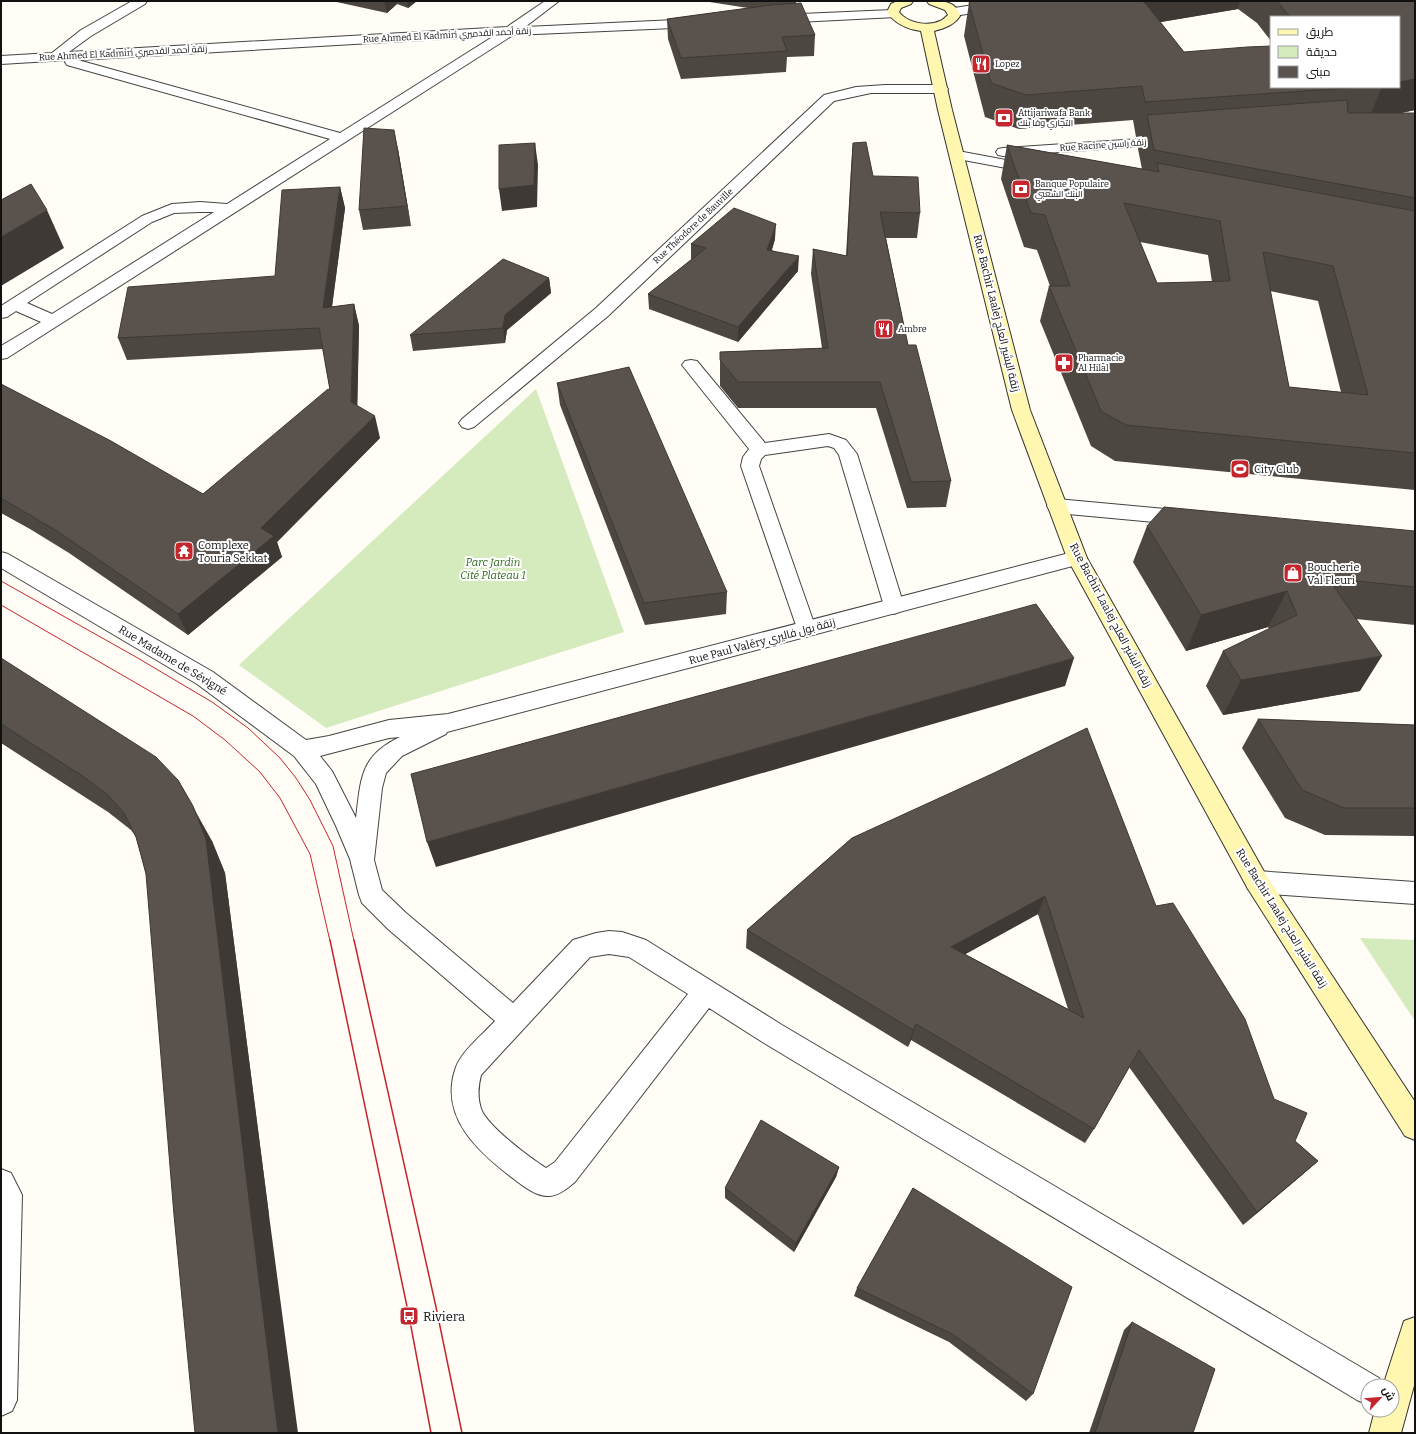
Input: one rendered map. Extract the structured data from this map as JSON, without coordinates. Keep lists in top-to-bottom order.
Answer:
{
  "streets": {
    "street": [
      "Rue Ahmed El Kadmiri زنقة أحمد القدميري",
      "Rue Racine زنقة راسين",
      "Rue Théodore de Bauville",
      "Rue Bachir Laalej زنقة البشير العلج",
      "Rue Paul Valéry زنقة بول فاليري",
      "Rue Madame de Sévigné"
    ]
  },
  "crossings": [
    ["Rue Racine زنقة راسين", "Rue Bachir Laalej زنقة البشير العلج"],
    ["Rue Théodore de Bauville", "Rue Bachir Laalej زنقة البشير العلج"],
    ["Rue Bachir Laalej زنقة البشير العلج", "Rue Paul Valéry زنقة بول فاليري"],
    ["Rue Paul Valéry زنقة بول فاليري", "Rue Madame de Sévigné"]
  ],
  "parks": ["Parc Jardin Cité Plateau 1"],
  "places": {
    "restaurant": ["Lopez", "Ambre"],
    "bank": ["Attijariwafa Bank التجاري وفا بنك", "Banque Populaire البنك الشعبي"],
    "pharmacy": ["Pharmacie Al Hilal"],
    "sports": ["City Club"],
    "temple": ["Complexe Touria Sekkat"],
    "shop": ["Boucherie Val Fleuri"],
    "bus stop": ["Riviera"]
  },
  "legend": ["طريق", "حديقة", "مبنى"],
  "north": "top right"
}
